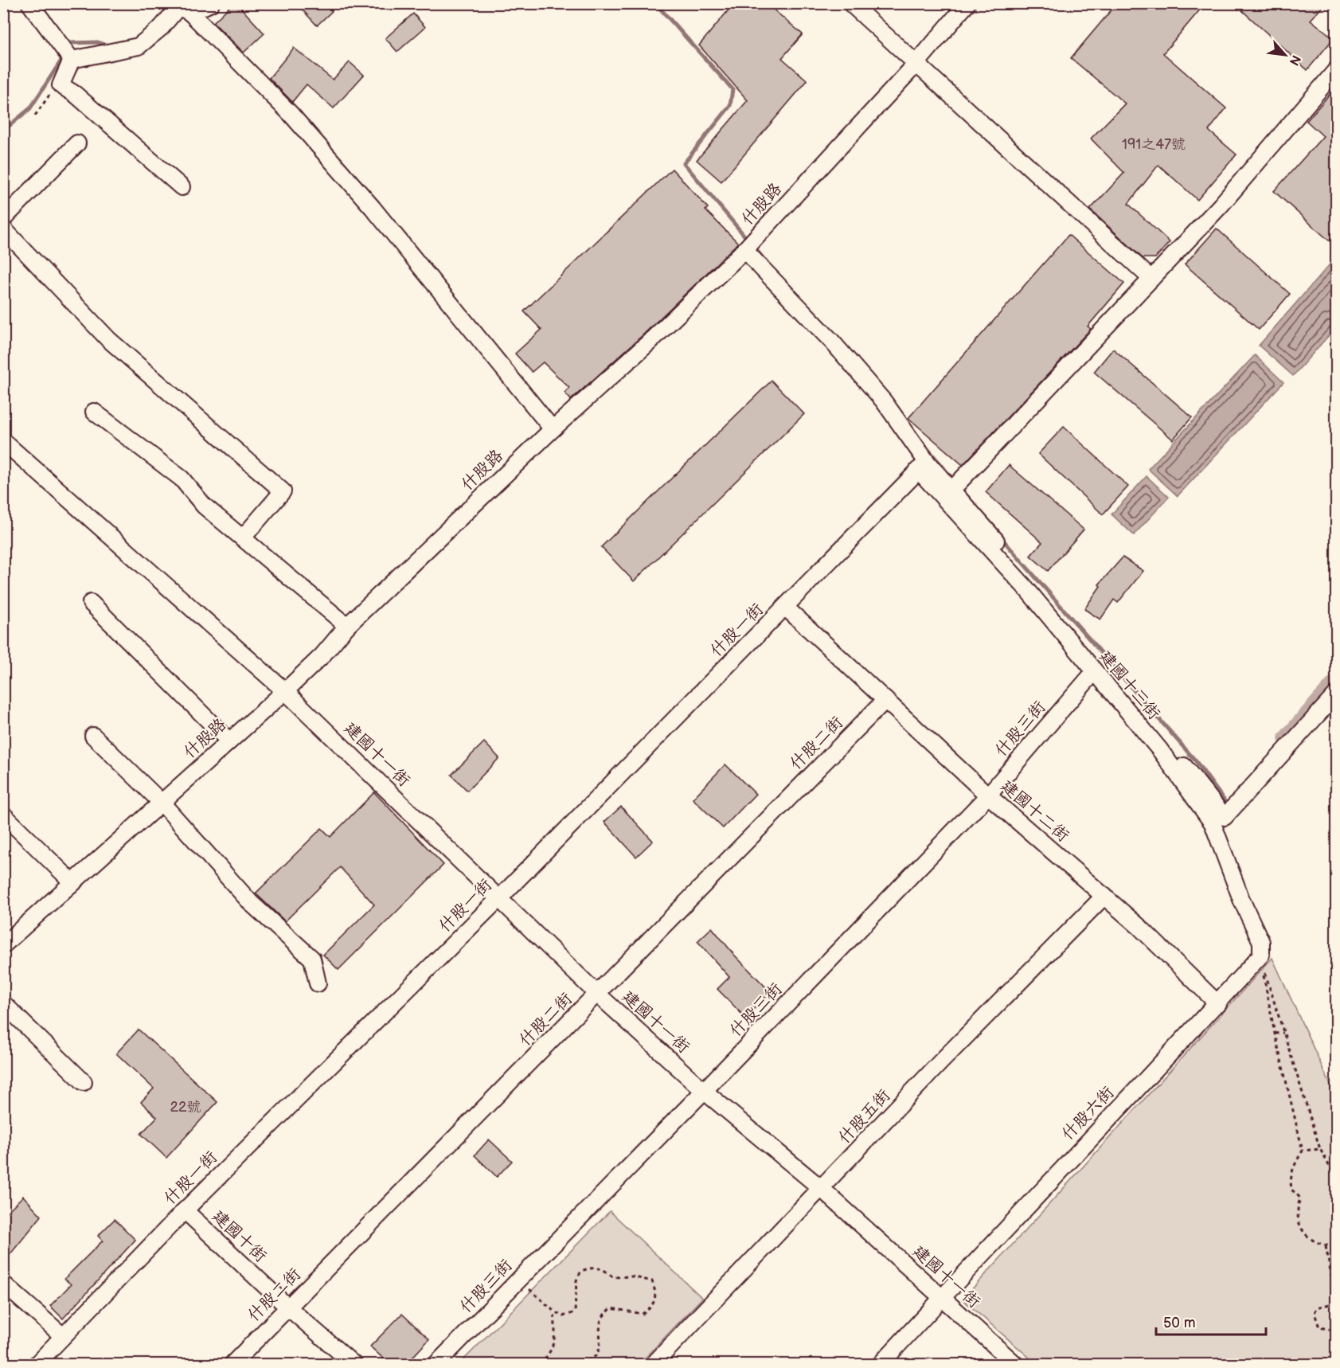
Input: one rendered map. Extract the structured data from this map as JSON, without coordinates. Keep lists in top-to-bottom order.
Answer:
{
  "streets": {
    "street": [
      "什股路",
      "什股一街",
      "建國十三街",
      "什股三街",
      "什股二街",
      "建國十一街",
      "建國十二街",
      "什股六街",
      "什股五街",
      "建國十街"
    ]
  },
  "crossings": [
    ["什股路", "建國十三街"],
    ["什股路", "建國十一街"],
    ["什股一街", "建國十三街"],
    ["什股一街", "建國十一街"],
    ["什股一街", "建國十二街"],
    ["什股一街", "建國十街"],
    ["建國十三街", "什股三街"],
    ["建國十三街", "什股六街"],
    ["什股三街", "建國十一街"],
    ["什股三街", "建國十二街"],
    ["什股二街", "建國十一街"],
    ["什股二街", "建國十二街"],
    ["什股二街", "建國十街"],
    ["建國十一街", "什股六街"],
    ["建國十一街", "什股五街"],
    ["建國十二街", "什股六街"],
    ["建國十二街", "什股五街"]
  ],
  "house_numbers": ["191之47號", "22號"],
  "scale_bar": "50 m",
  "north": "bottom right"
}
